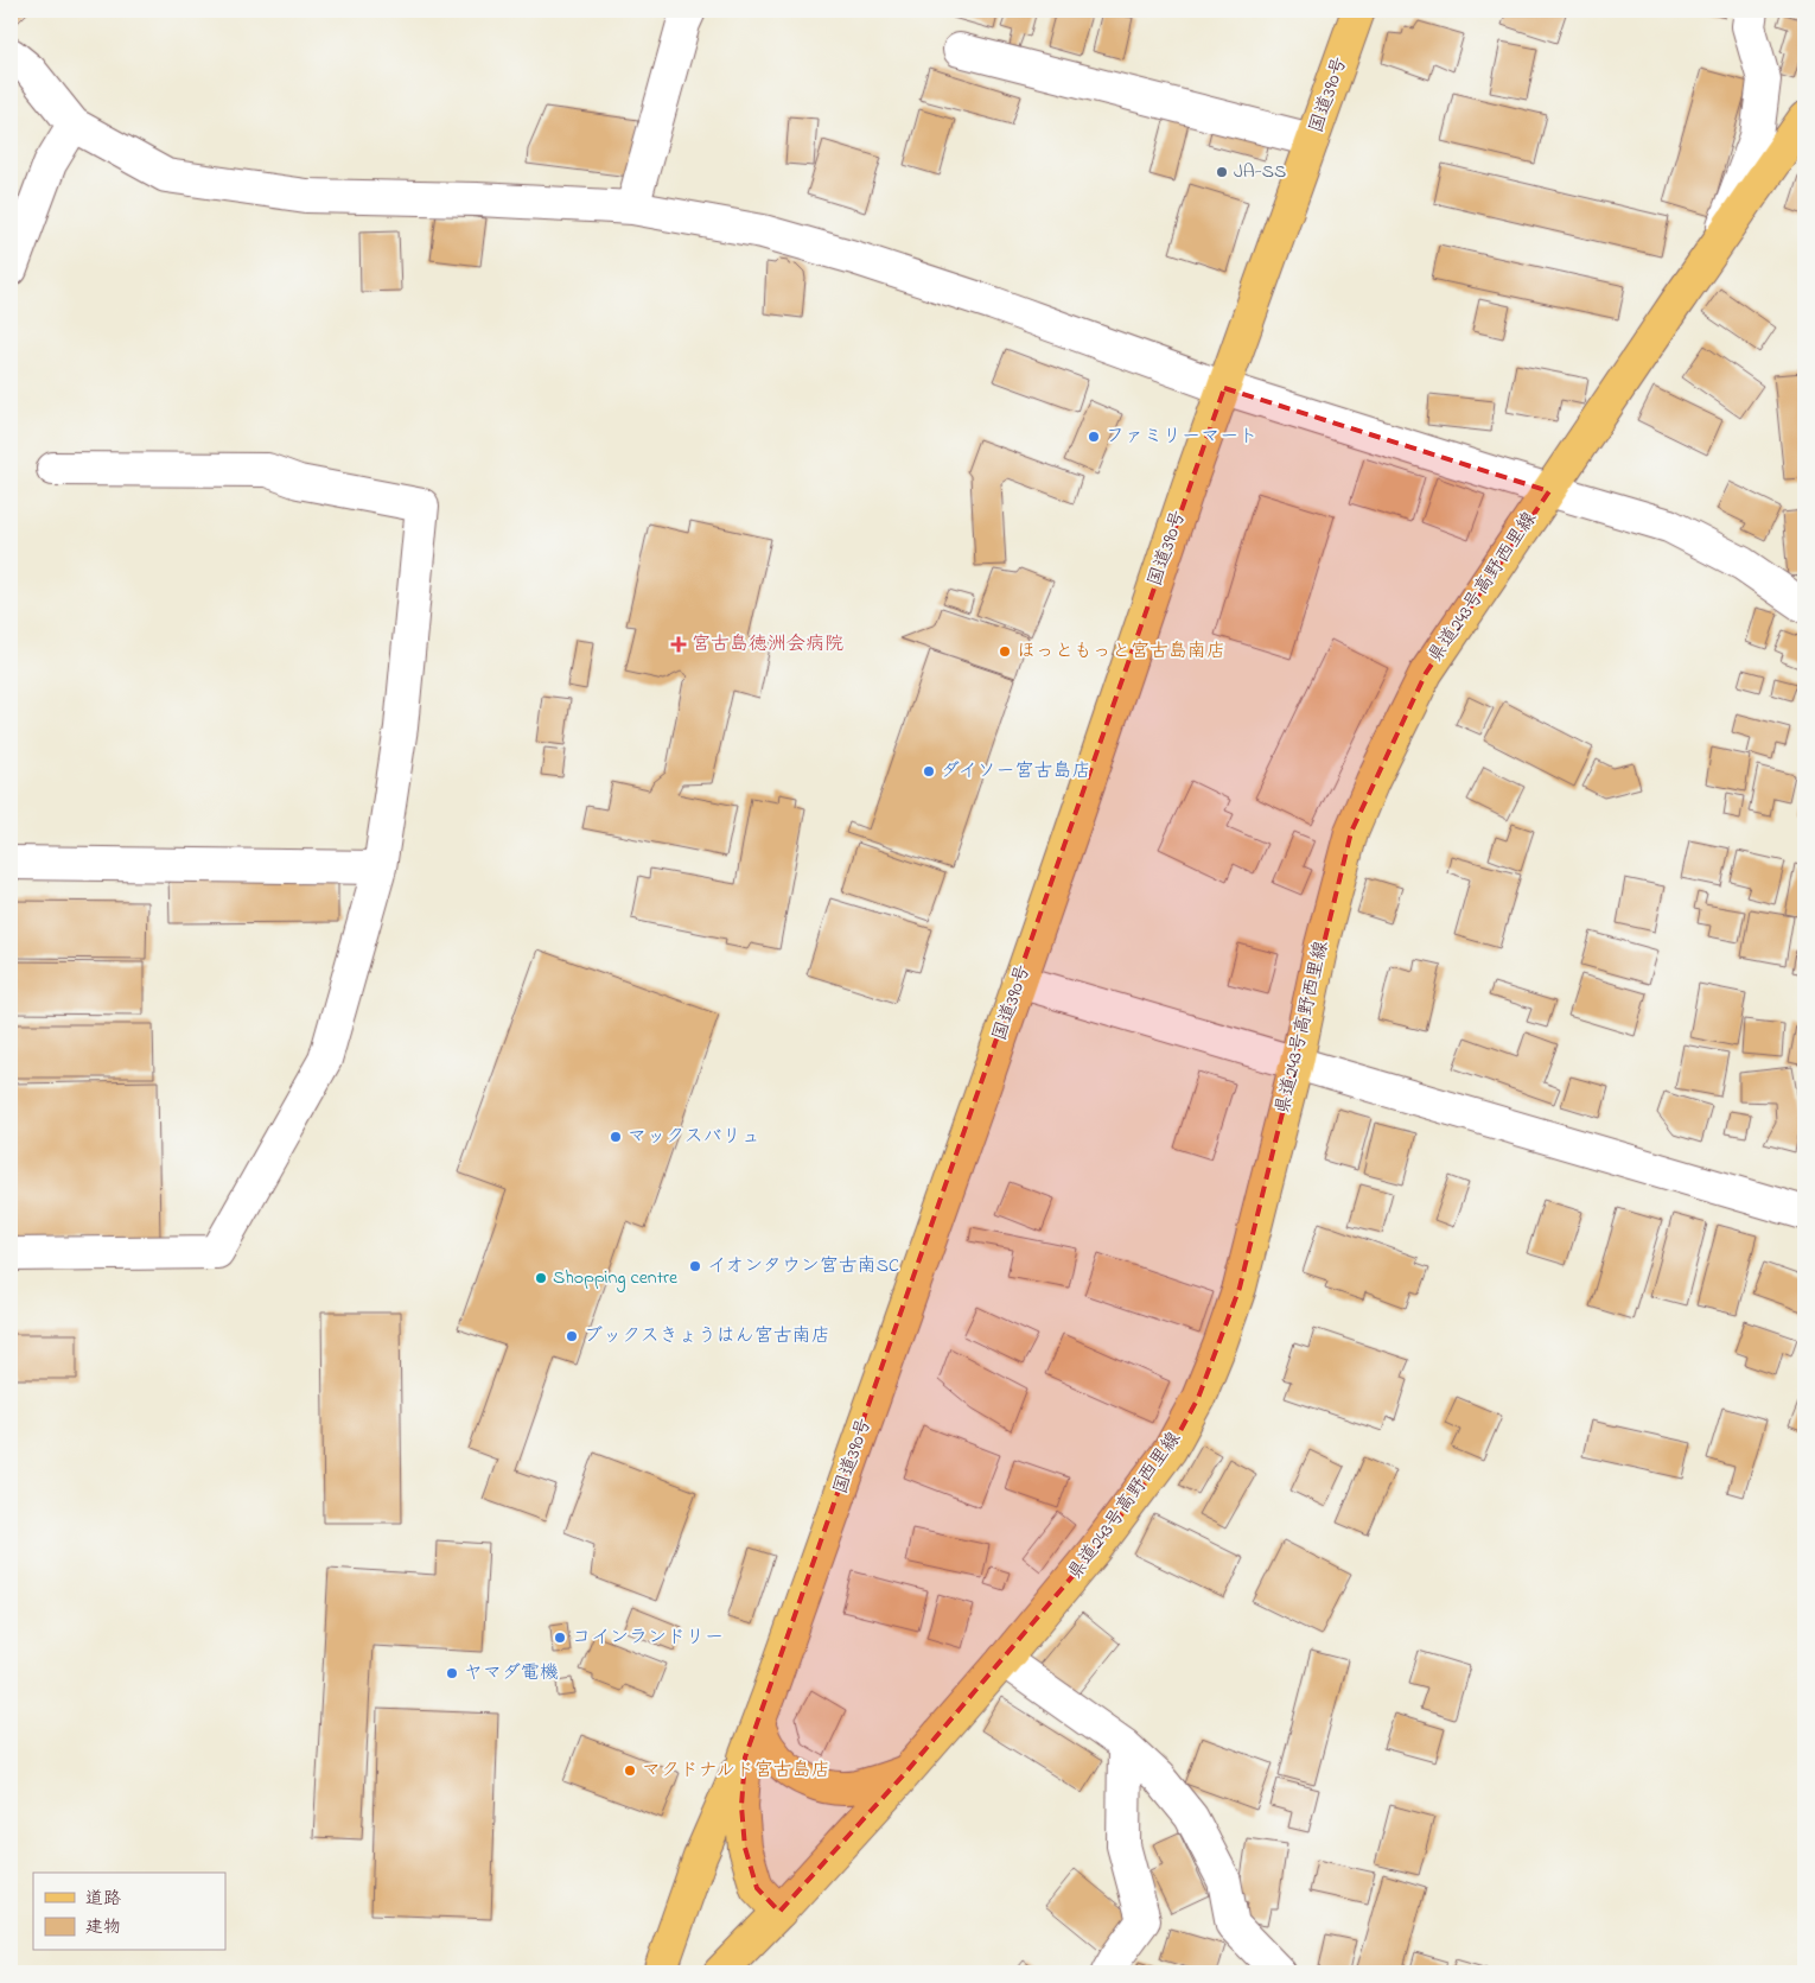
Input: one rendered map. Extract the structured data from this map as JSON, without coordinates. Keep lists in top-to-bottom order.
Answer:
{
  "streets": {
    "main road": ["国道390号", "県道243号高野西里線"]
  },
  "crossings": [
    ["国道390号", "県道243号高野西里線"]
  ],
  "places": {
    "other": [
      "JA-SS",
      "ファミリーマート",
      "ほっともっと宮古島南店",
      "ダイソー宮古島店",
      "マックスバリュ",
      "イオンタウン宮古南SC",
      "Shopping centre",
      "ブックスきょうはん宮古南店",
      "コインランドリー",
      "ヤマダ電機",
      "マクドナルド宮古島店"
    ],
    "health": ["宮古島徳洲会病院"]
  },
  "legend": ["道路", "建物"]
}
